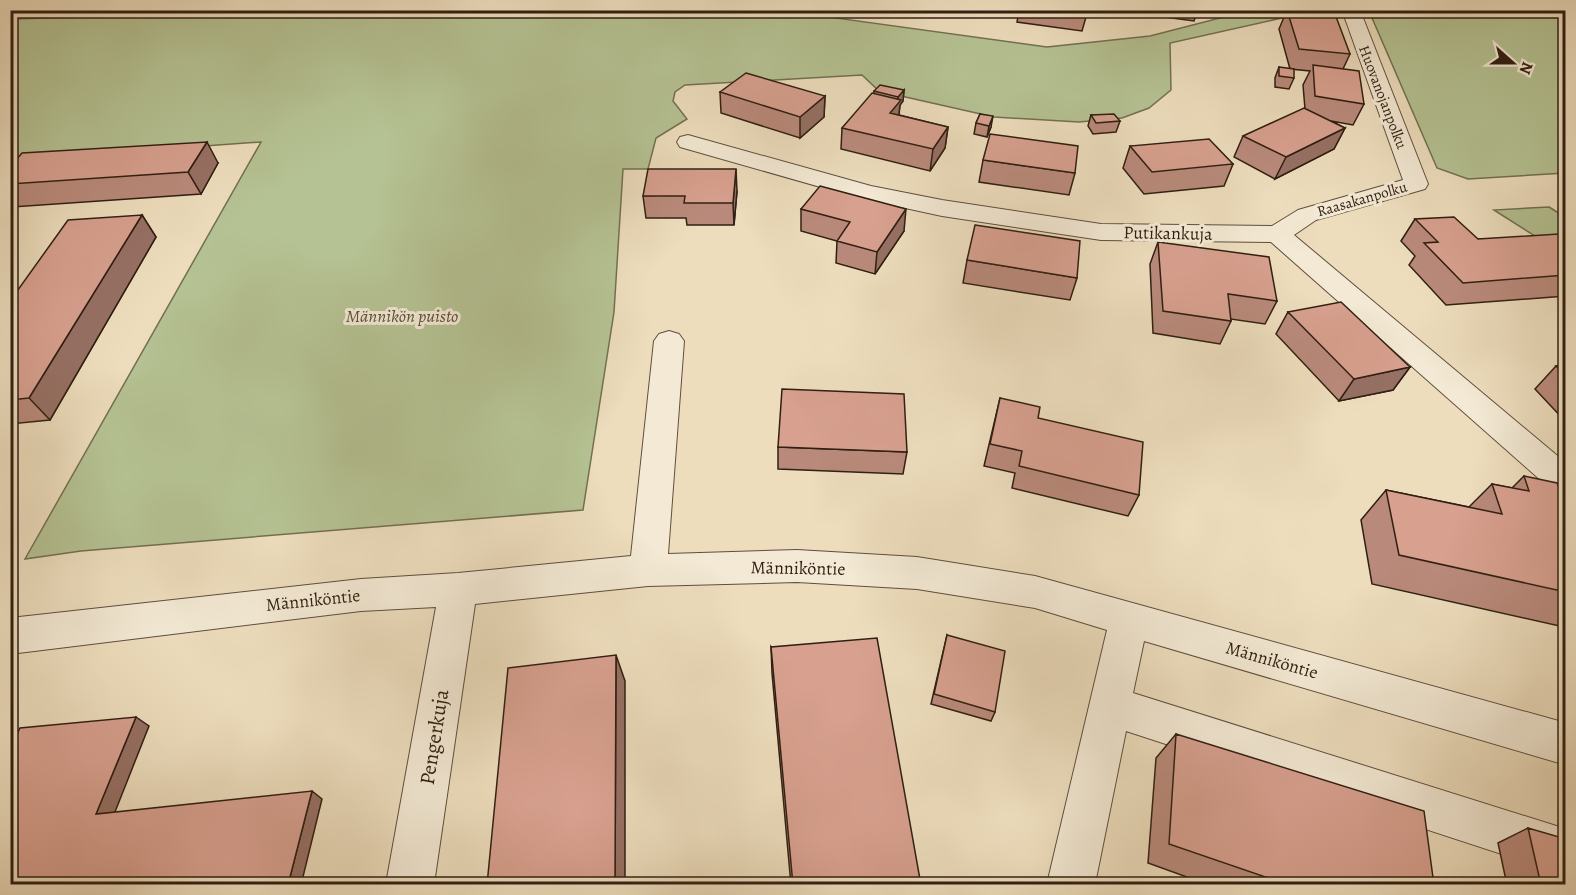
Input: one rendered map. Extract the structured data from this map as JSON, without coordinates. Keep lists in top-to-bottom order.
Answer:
{
  "streets": {
    "street": [
      "Huovanojanpolku",
      "Raasakanpolku",
      "Putikankuja",
      "Männiköntie",
      "Pengerkuja"
    ]
  },
  "crossings": [
    ["Huovanojanpolku", "Raasakanpolku"],
    ["Raasakanpolku", "Putikankuja"],
    ["Männiköntie", "Pengerkuja"]
  ],
  "parks": ["Männikön puisto"],
  "north": "right"
}
